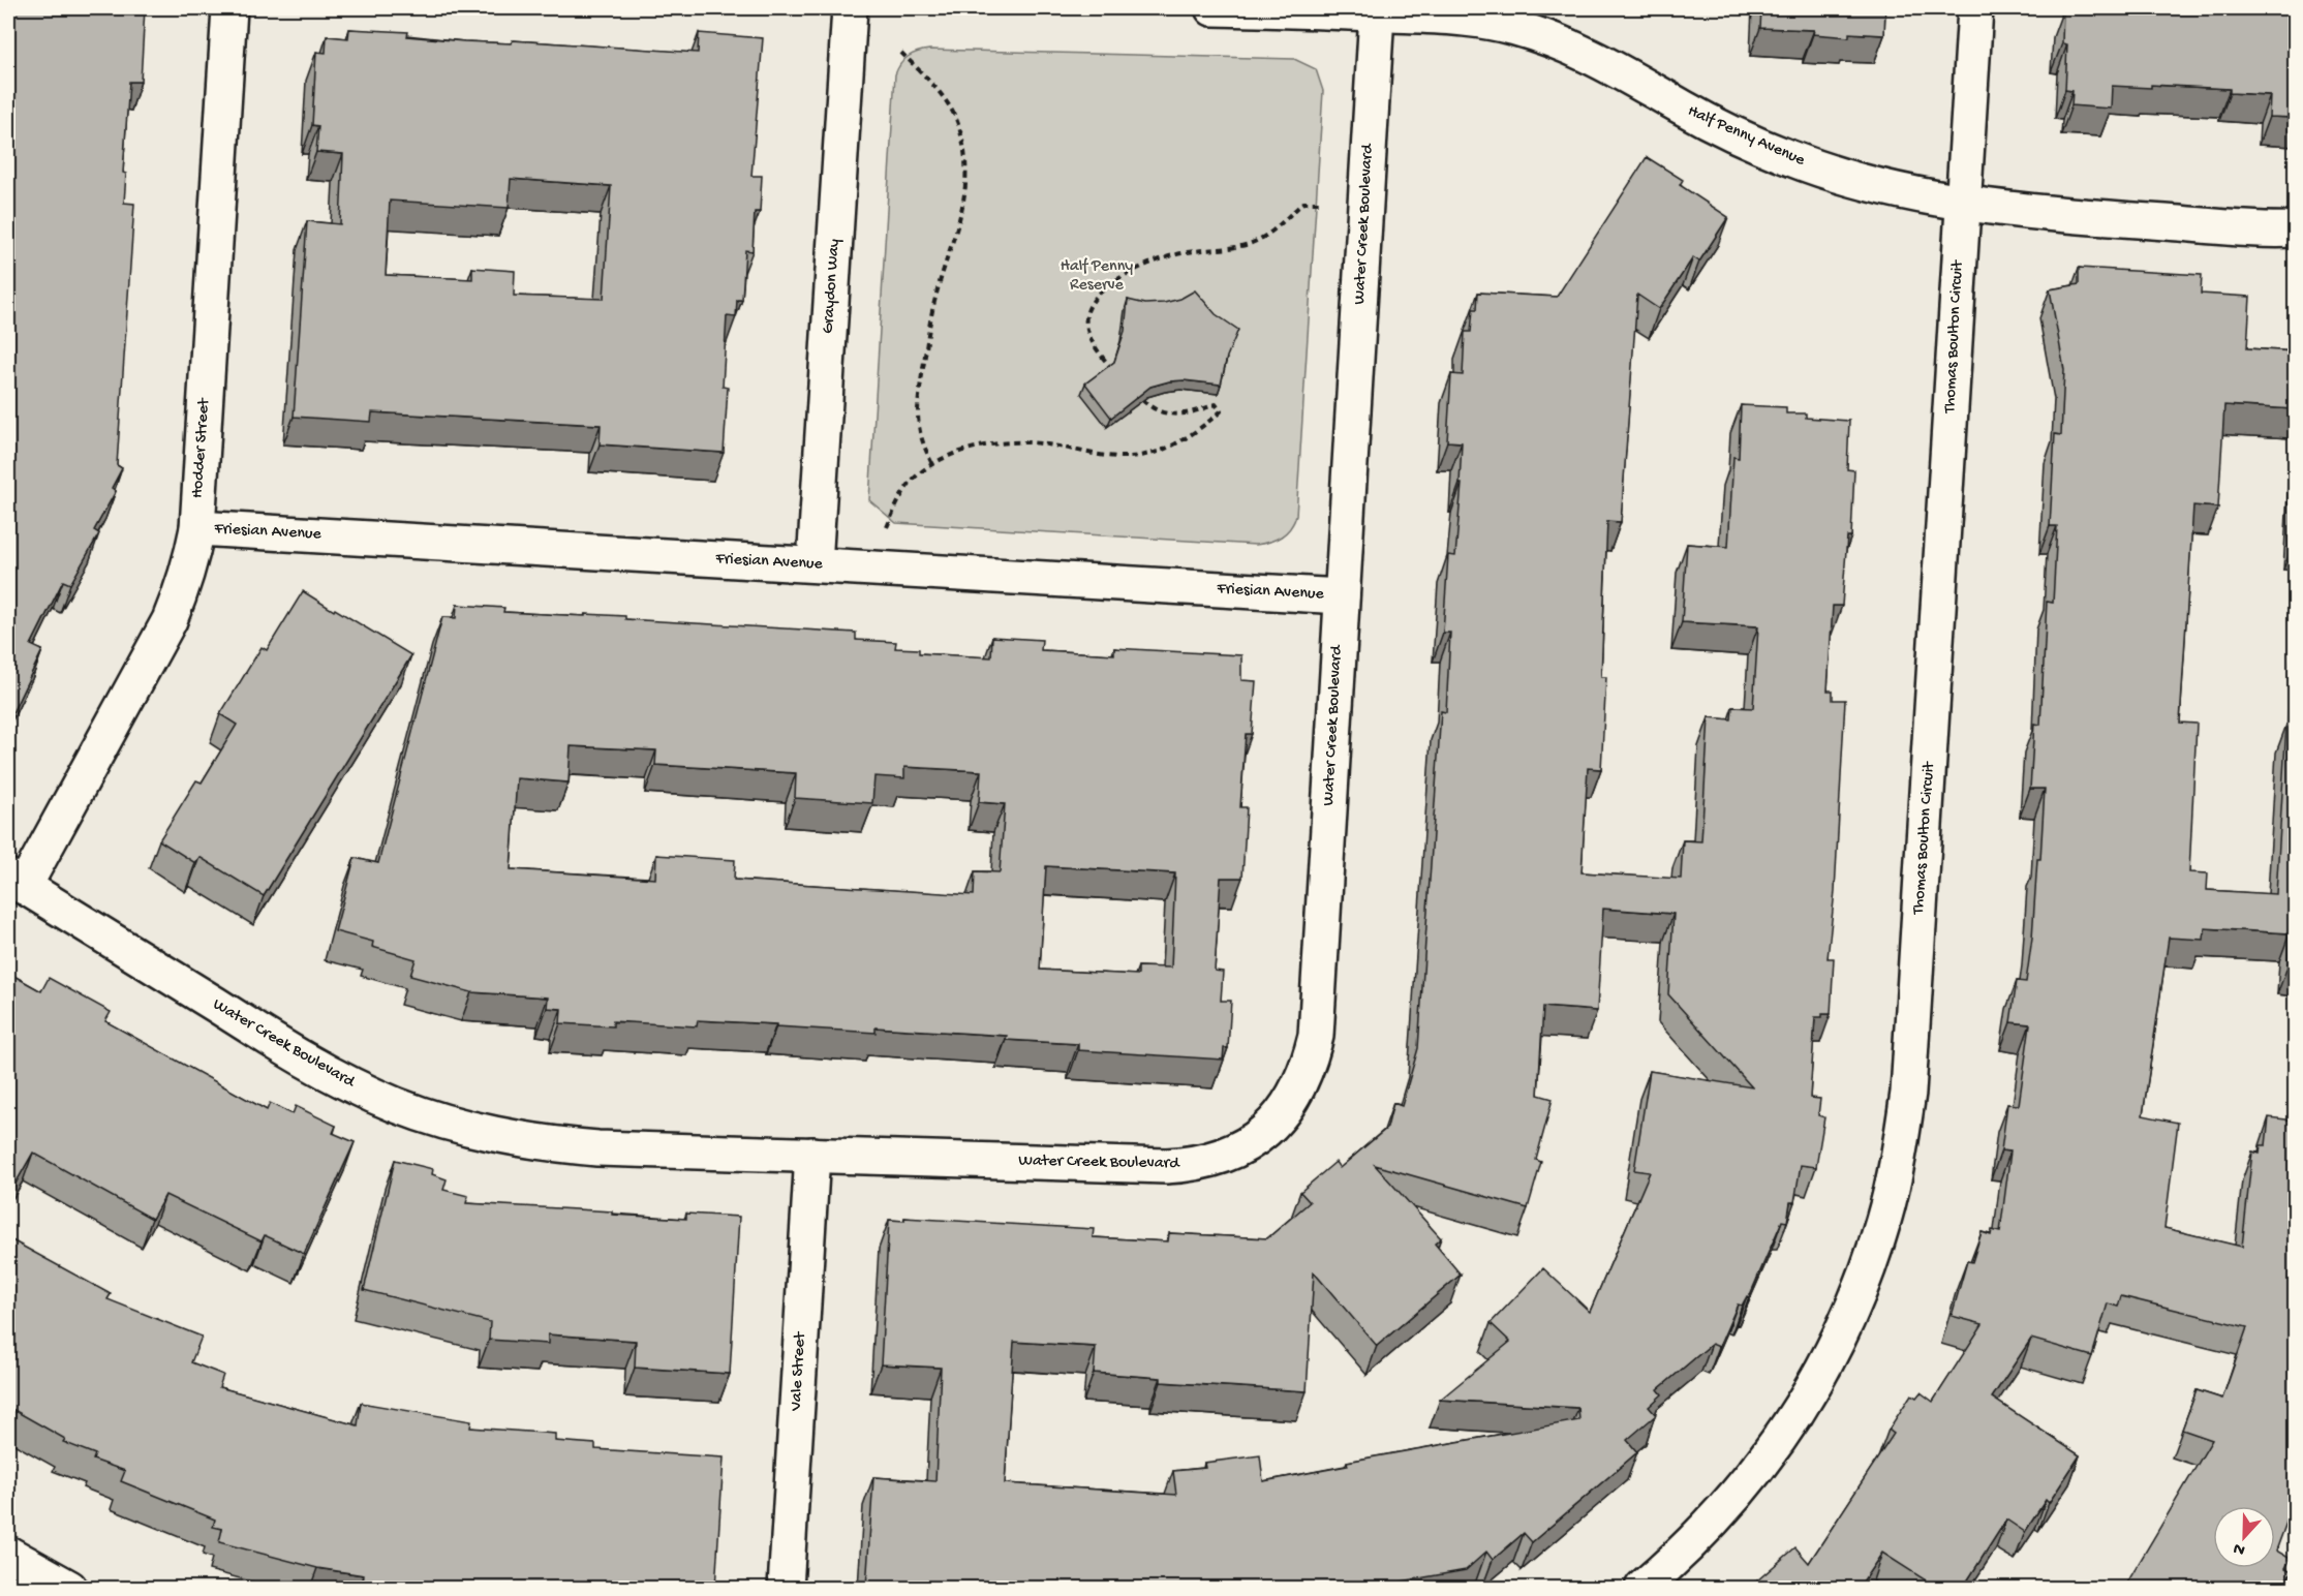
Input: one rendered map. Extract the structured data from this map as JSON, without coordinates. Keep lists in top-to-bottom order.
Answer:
{
  "streets": {
    "street": [
      "Half Penny Avenue",
      "Water Creek Boulevard",
      "Graydon Way",
      "Thomas Boulton Circuit",
      "Hodder Street",
      "Friesian Avenue",
      "Vale Street"
    ]
  },
  "crossings": [
    ["Half Penny Avenue", "Water Creek Boulevard"],
    ["Half Penny Avenue", "Thomas Boulton Circuit"],
    ["Water Creek Boulevard", "Hodder Street"],
    ["Water Creek Boulevard", "Friesian Avenue"],
    ["Water Creek Boulevard", "Vale Street"],
    ["Graydon Way", "Friesian Avenue"],
    ["Hodder Street", "Friesian Avenue"]
  ],
  "parks": ["Half Penny Reserve"],
  "north": "bottom"
}
